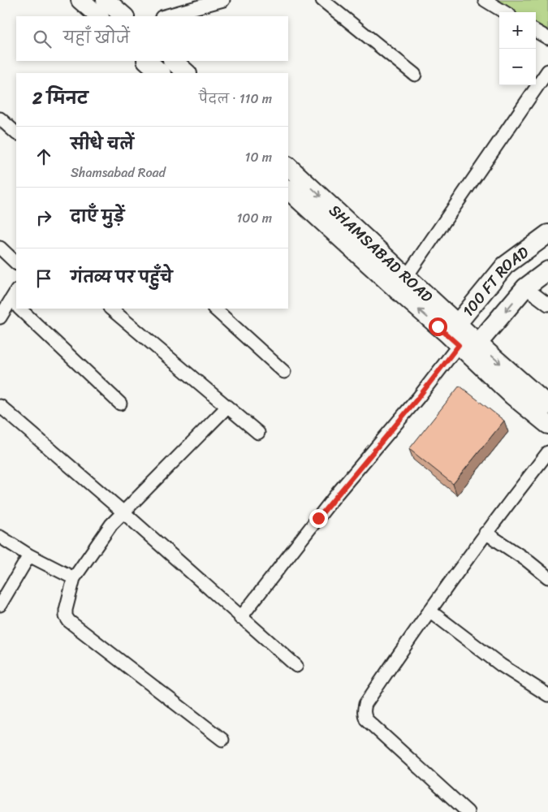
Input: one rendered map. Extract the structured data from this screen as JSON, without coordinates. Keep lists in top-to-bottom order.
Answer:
{
  "streets": {
    "main road": ["SHAMSABAD ROAD", "100 FT ROAD"]
  },
  "crossings": [
    ["SHAMSABAD ROAD", "100 FT ROAD"]
  ],
  "page": {
    "map_buttons": ["+", "−"],
    "search": "यहाँ खोजें",
    "heading": ["2 मिनट", "पैदल · 110 m"],
    "list": [
      ["सीधे चलें", "Shamsabad Road", "10 m"],
      ["दाएँ मुड़ें", "100 m"],
      "गंतव्य पर पहुँचे"
    ]
  }
}
